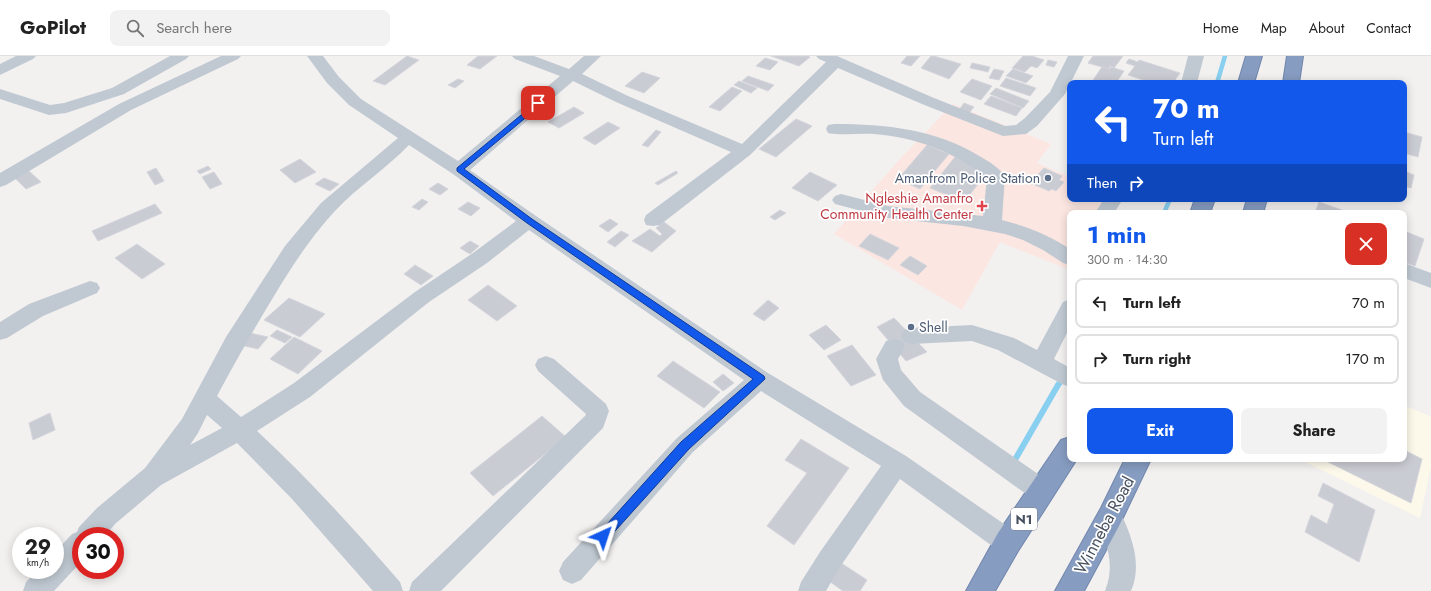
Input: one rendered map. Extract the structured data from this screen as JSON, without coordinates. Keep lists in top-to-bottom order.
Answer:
{
  "streets": {
    "highway": ["N1", "Winneba Road"]
  },
  "places": {
    "other": ["Amanfrom Police Station", "Shell"],
    "health": ["Ngleshie Amanfro Community Health Center"]
  },
  "page": {
    "header": "GoPilot",
    "search": "Search here",
    "nav": [
      "Home",
      "Map",
      "About",
      "Contact"
    ],
    "turn": ["70 m", "Turn left"],
    "then": "Then",
    "heading": ["1 min", "300 m · 14:30"],
    "list": [
      {
        "name": "Turn left",
        "value": "70 m"
      },
      {
        "name": "Turn right",
        "value": "170 m"
      }
    ],
    "buttons": ["Exit", "Share"],
    "speed": "29 km/h",
    "limit": "30"
  }
}
